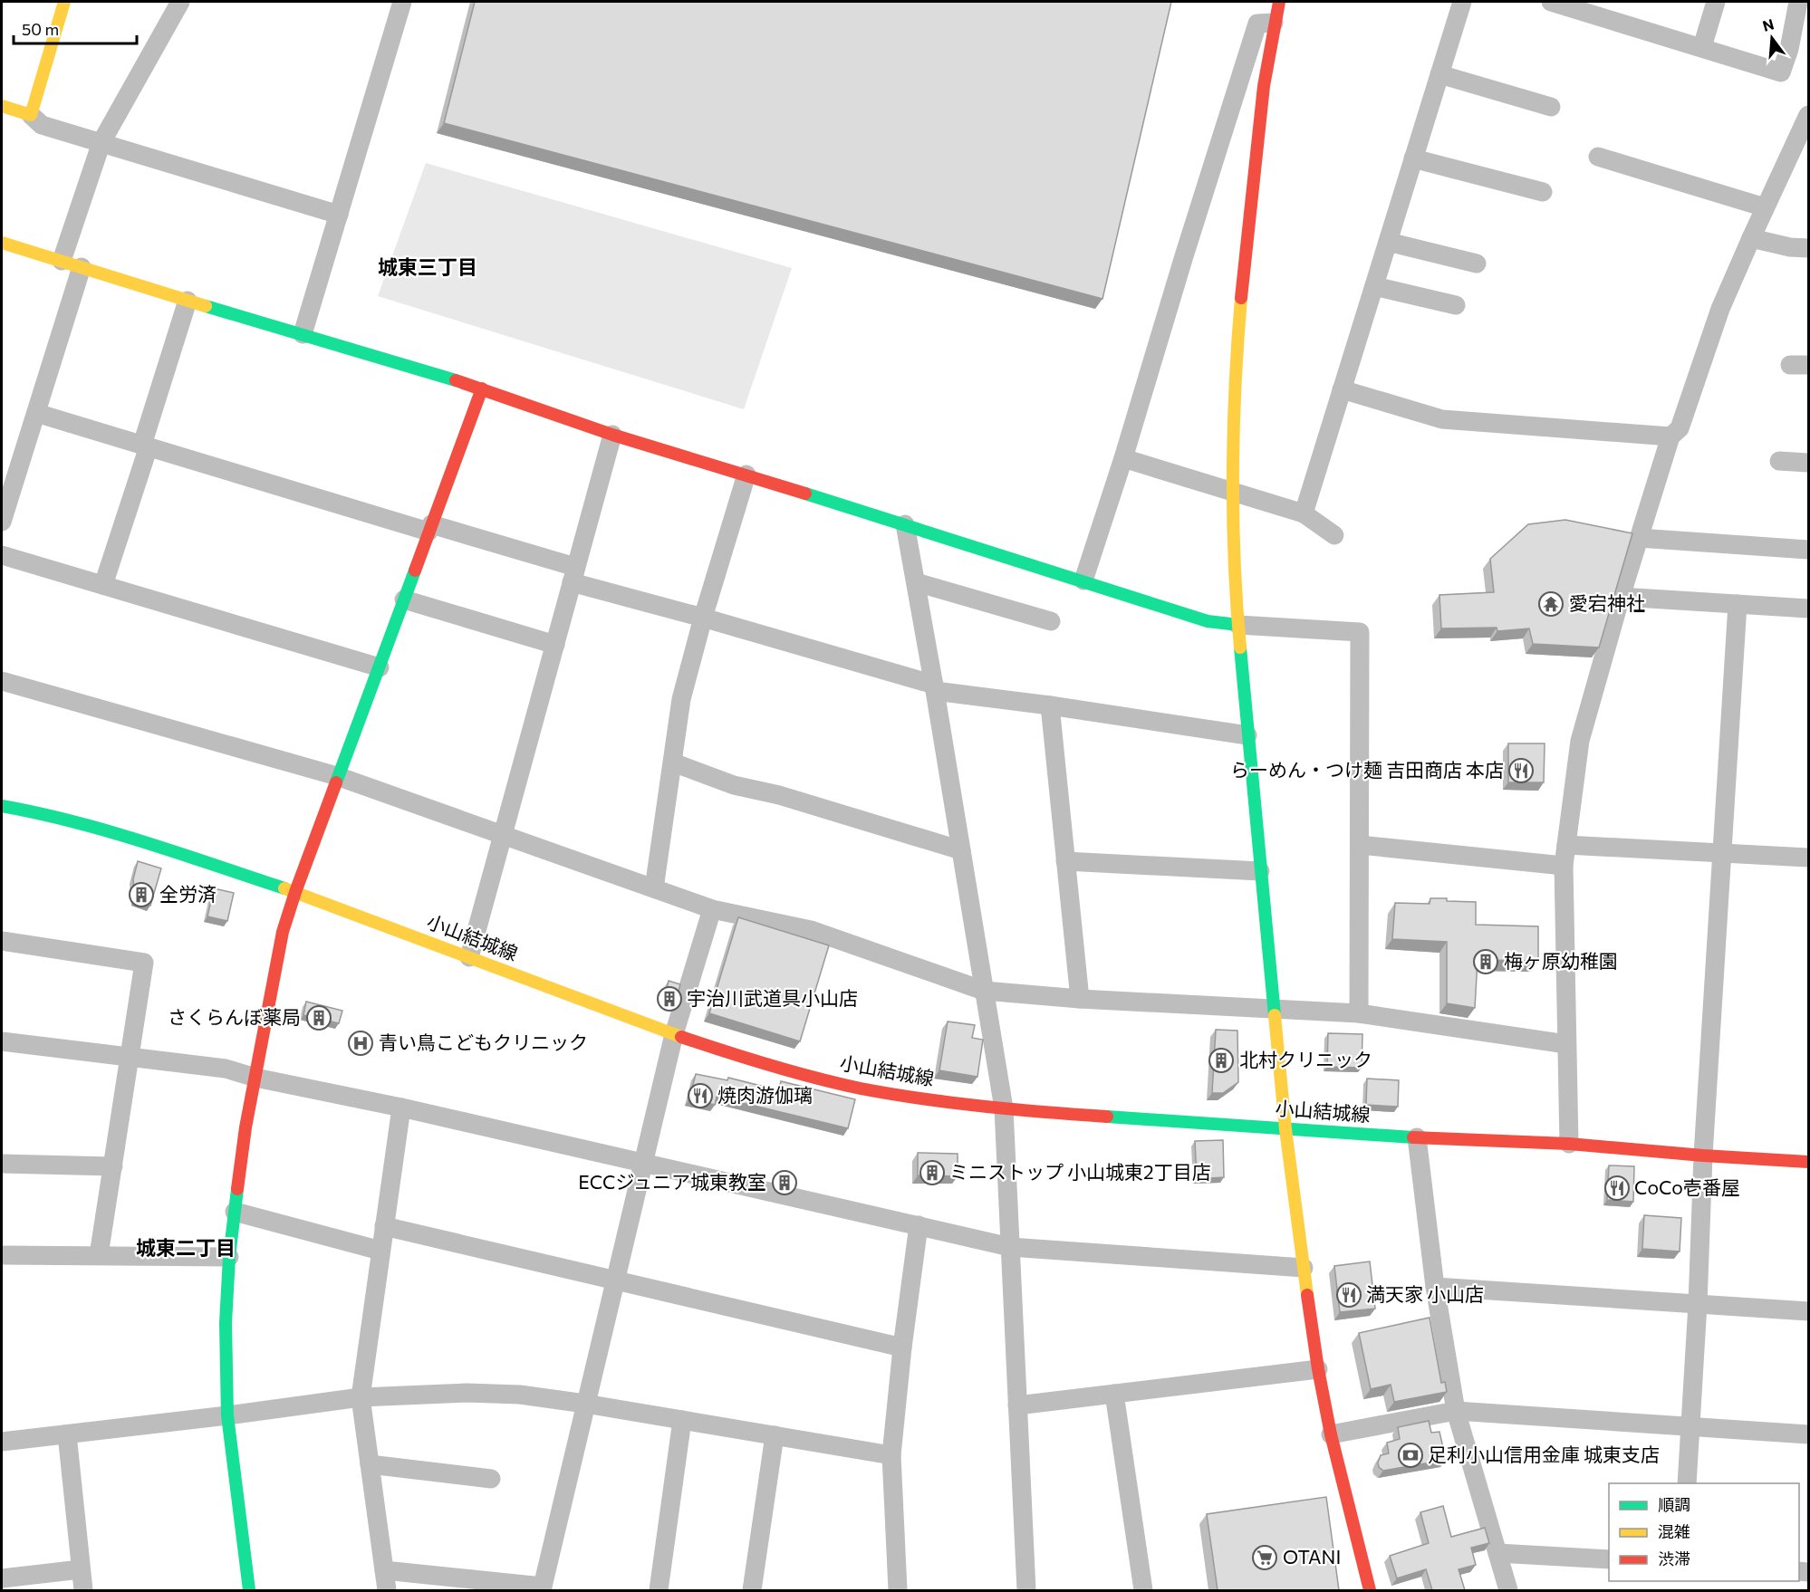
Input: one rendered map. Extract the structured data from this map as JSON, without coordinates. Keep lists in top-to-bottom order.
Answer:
{
  "streets": {
    "street": ["小山結城線"]
  },
  "districts": ["城東三丁目", "城東二丁目"],
  "places": {
    "temple": ["愛宕神社"],
    "restaurant": [
      "らーめん・つけ麺 吉田商店 本店",
      "焼肉游伽璃",
      "CoCo壱番屋",
      "満天家 小山店"
    ],
    "building": [
      "全労済",
      "梅ヶ原幼稚園",
      "宇治川武道具小山店",
      "さくらんぼ薬局",
      "北村クリニック",
      "ミニストップ 小山城東2丁目店",
      "ECCジュニア城東教室"
    ],
    "hospital": ["青い鳥こどもクリニック"],
    "bank": ["足利小山信用金庫 城東支店"],
    "supermarket": ["OTANI"]
  },
  "legend": ["順調", "混雑", "渋滞"],
  "scale_bar": "50 m",
  "north": "top"
}
